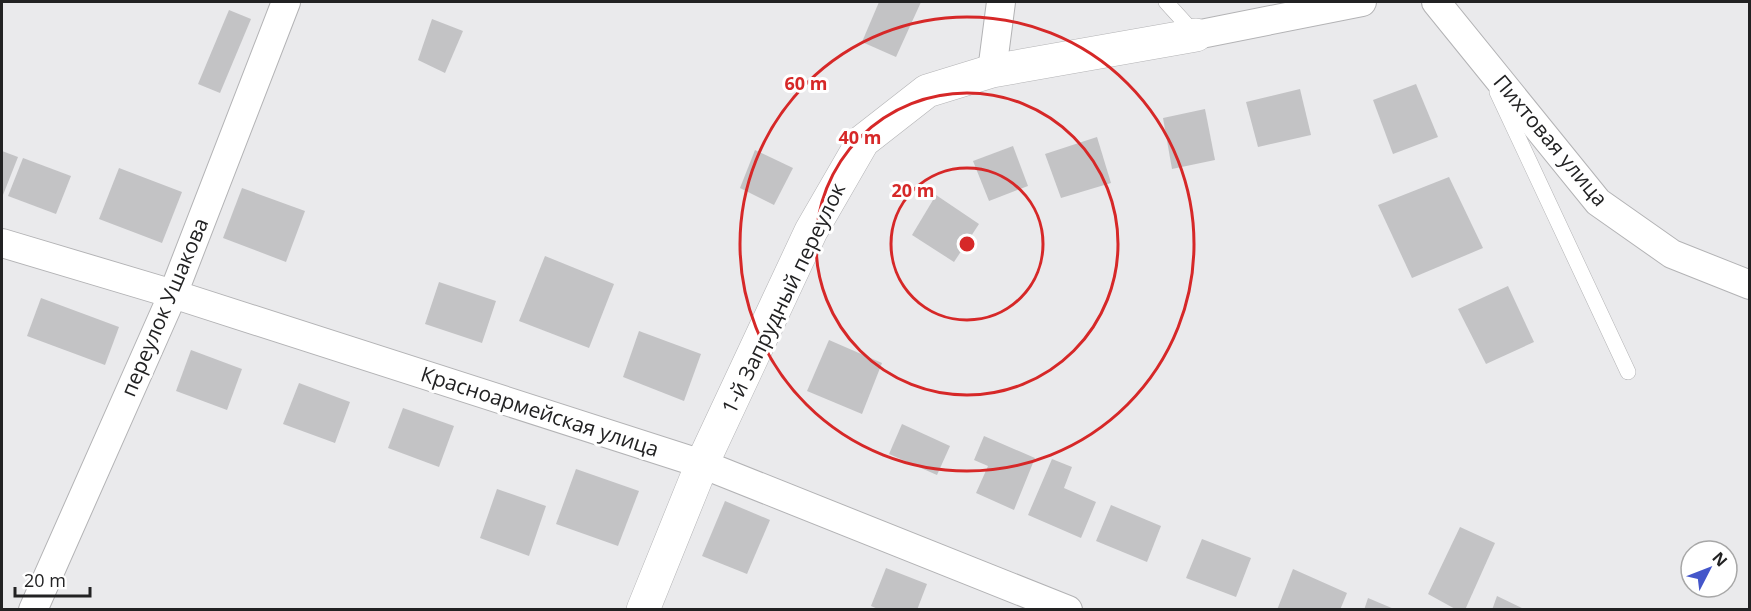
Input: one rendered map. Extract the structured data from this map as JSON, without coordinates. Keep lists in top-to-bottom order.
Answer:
{
  "streets": {
    "street": [
      "Пихтовая улица",
      "1-й Запрудный переулок",
      "переулок Ушакова",
      "Красноармейская улица"
    ]
  },
  "crossings": [
    ["1-й Запрудный переулок", "Красноармейская улица"],
    ["переулок Ушакова", "Красноармейская улица"]
  ],
  "scale_bar": "20 m",
  "north": "top right",
  "rings": ["60 m", "40 m", "20 m"]
}
